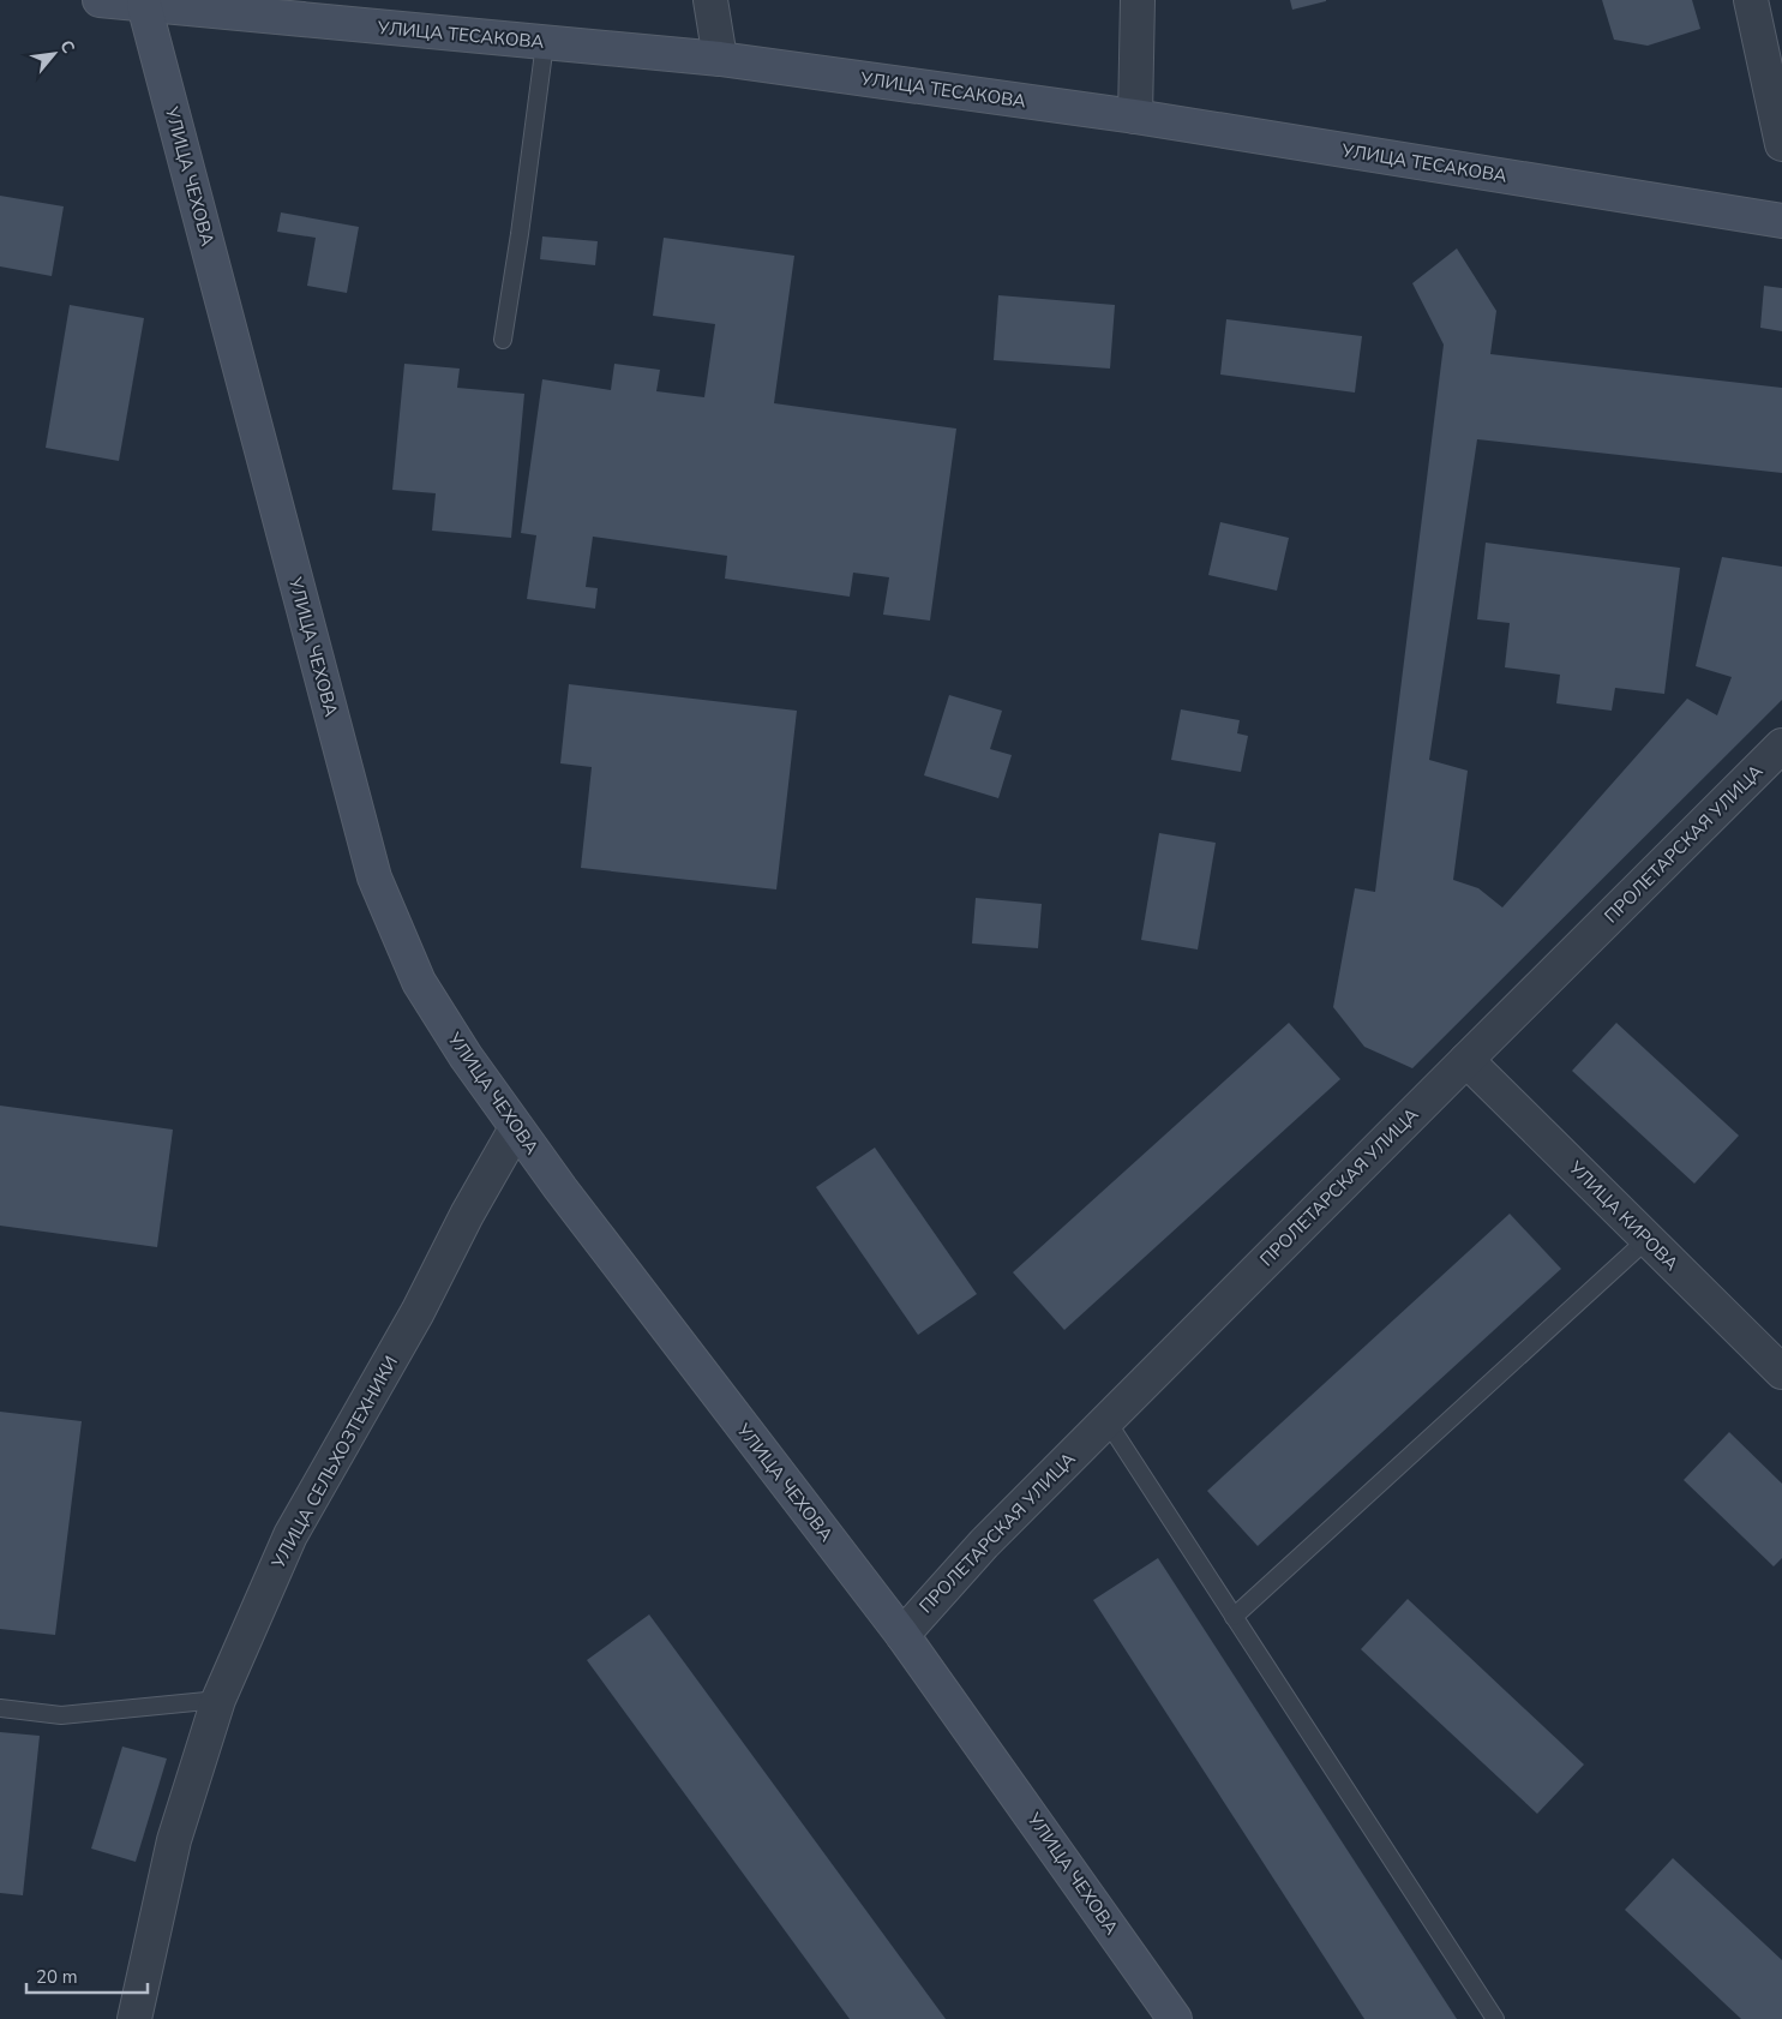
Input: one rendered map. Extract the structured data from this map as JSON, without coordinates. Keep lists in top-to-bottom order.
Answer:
{
  "streets": {
    "main road": ["УЛИЦА ТЕСАКОВА", "УЛИЦА ЧЕХОВА"],
    "street": ["ПРОЛЕТАРСКАЯ УЛИЦА", "УЛИЦА КИРОВА", "УЛИЦА СЕЛЬХОЗТЕХНИКИ"]
  },
  "crossings": [
    ["УЛИЦА ТЕСАКОВА", "УЛИЦА ЧЕХОВА"],
    ["УЛИЦА ЧЕХОВА", "ПРОЛЕТАРСКАЯ УЛИЦА"],
    ["УЛИЦА ЧЕХОВА", "УЛИЦА СЕЛЬХОЗТЕХНИКИ"],
    ["ПРОЛЕТАРСКАЯ УЛИЦА", "УЛИЦА КИРОВА"]
  ],
  "scale_bar": "20 m",
  "north": "top right"
}
